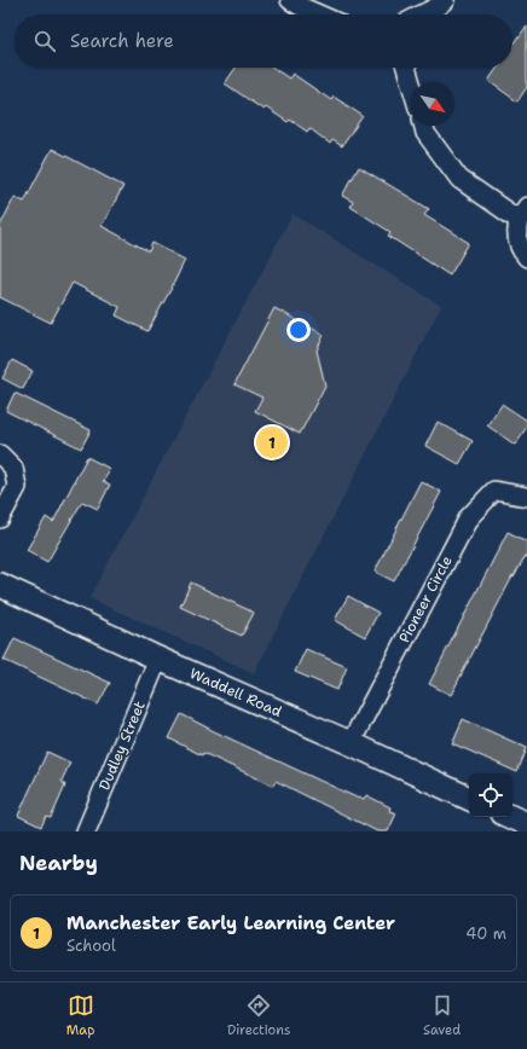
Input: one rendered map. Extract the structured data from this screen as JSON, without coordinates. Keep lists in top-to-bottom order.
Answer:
{
  "streets": {
    "street": ["Pioneer Circle", "Waddell Road", "Dudley Street"]
  },
  "crossings": [
    ["Pioneer Circle", "Waddell Road"],
    ["Waddell Road", "Dudley Street"]
  ],
  "north": "bottom right",
  "page": {
    "search": "Search here",
    "pins": "1",
    "heading": "Nearby",
    "list": [
      {
        "mark": "1",
        "name": "Manchester Early Learning Center",
        "note": "School",
        "value": "40 m"
      }
    ],
    "nav": ["Map", "Directions", "Saved"]
  }
}
